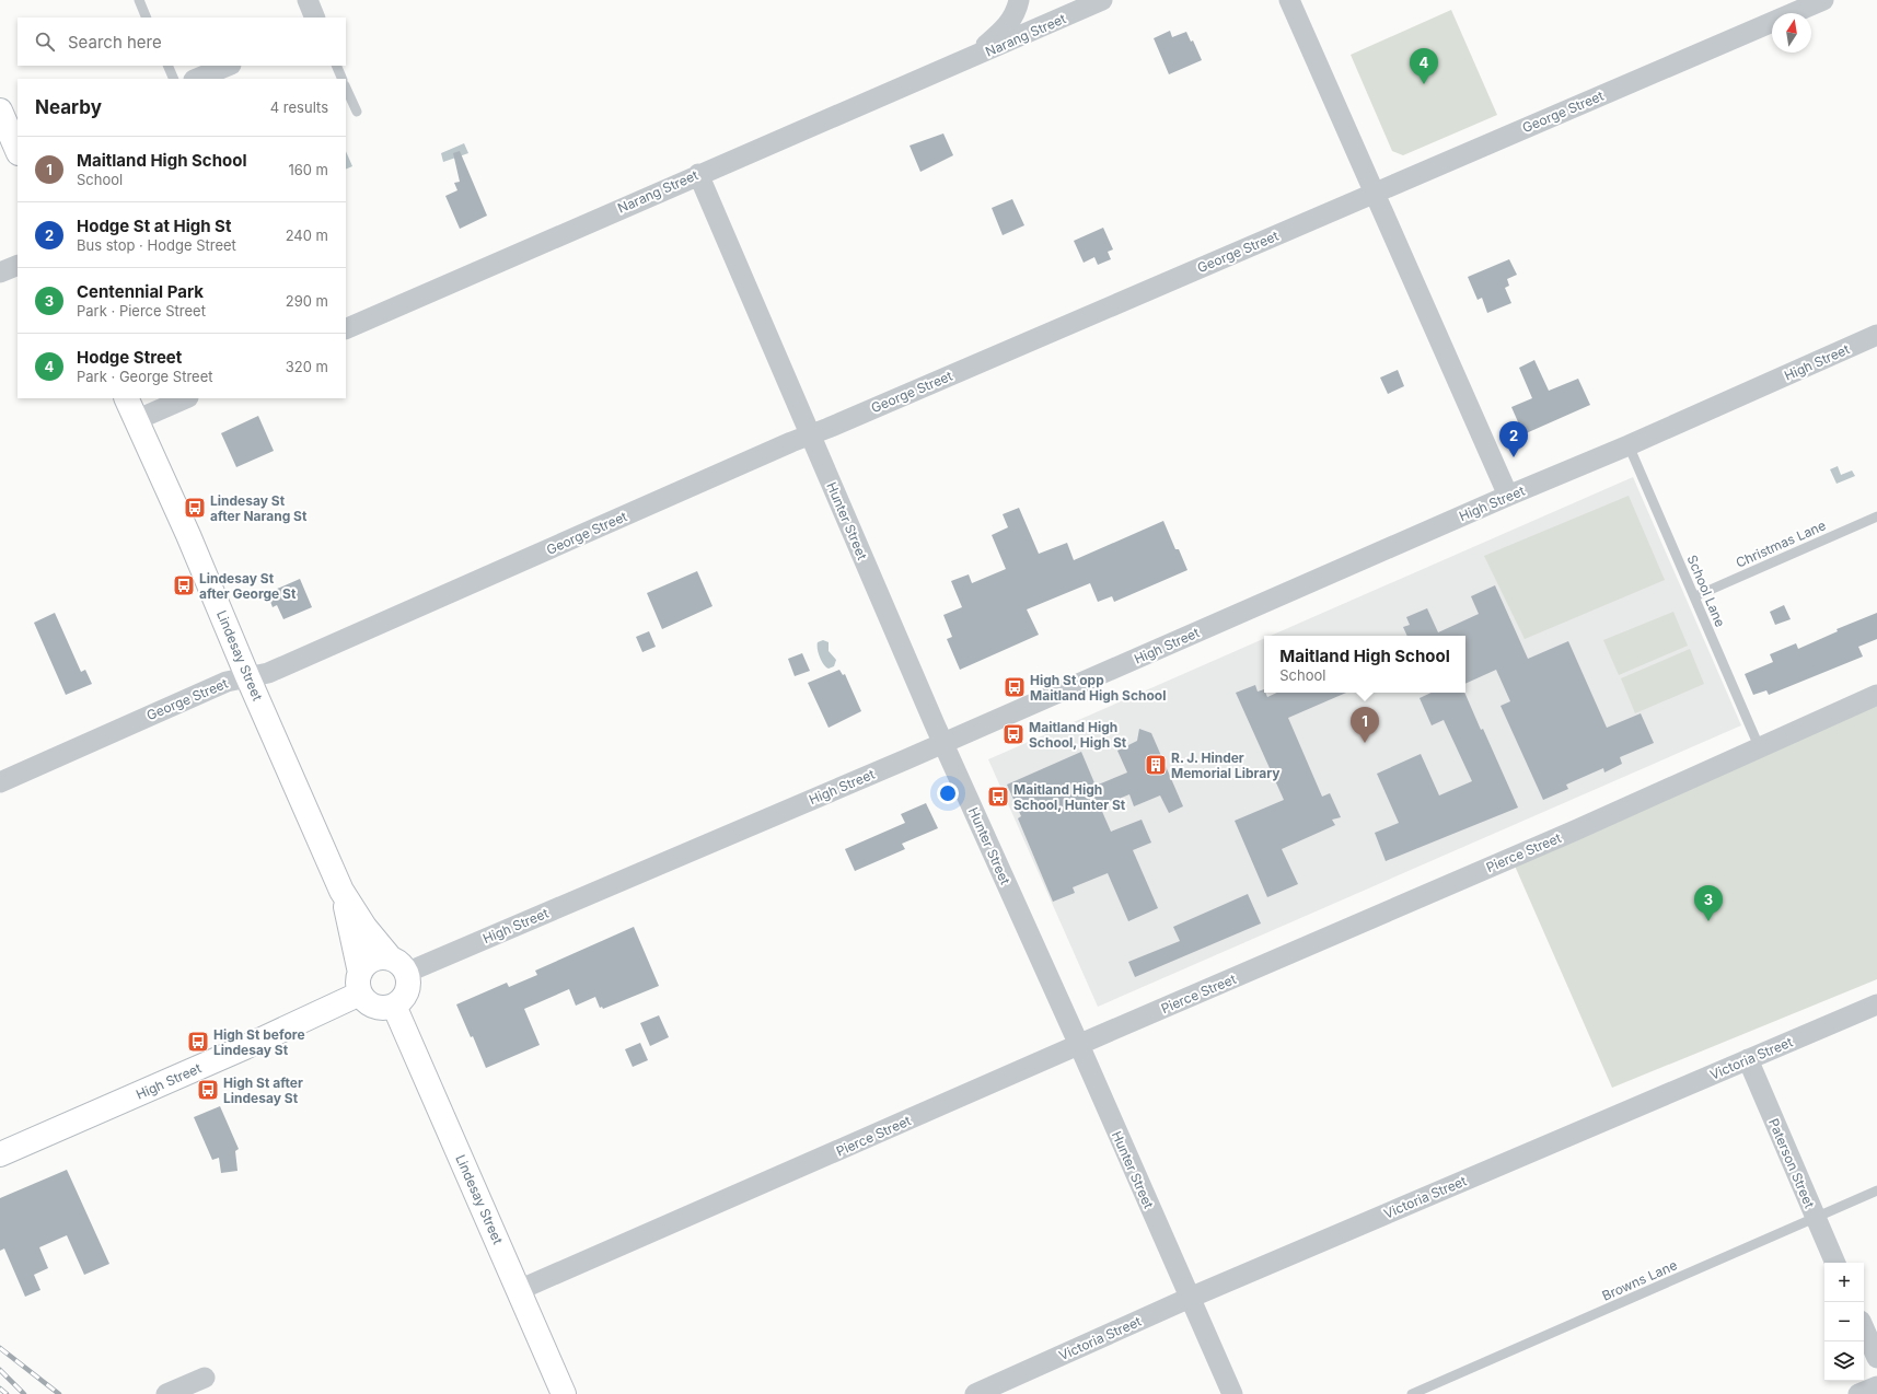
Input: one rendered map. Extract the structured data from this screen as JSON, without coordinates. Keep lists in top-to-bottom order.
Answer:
{
  "streets": {
    "main road": ["High Street", "Lindesay Street"],
    "street": [
      "Narang Street",
      "George Street",
      "Hunter Street",
      "Pierce Street",
      "Victoria Street",
      "Paterson Street"
    ],
    "lane": ["Christmas Lane", "School Lane", "Browns Lane"]
  },
  "crossings": [
    ["Narang Street", "Hunter Street"],
    ["George Street", "Hunter Street"],
    ["George Street", "Lindesay Street"],
    ["High Street", "Hunter Street"],
    ["High Street", "School Lane"],
    ["High Street", "Lindesay Street"],
    ["Hunter Street", "Pierce Street"],
    ["Hunter Street", "Victoria Street"],
    ["Christmas Lane", "School Lane"],
    ["School Lane", "Pierce Street"],
    ["Lindesay Street", "Pierce Street"],
    ["Victoria Street", "Paterson Street"],
    ["Paterson Street", "Browns Lane"]
  ],
  "places": {
    "bus stop": [
      "Lindesay St after Narang St",
      "Lindesay St after George St",
      "High St opp Maitland High School",
      "Maitland High School, High St",
      "Maitland High School, Hunter St",
      "High St before Lindesay St",
      "High St after Lindesay St"
    ],
    "building": ["R. J. Hinder Memorial Library"]
  },
  "north": "top",
  "page": {
    "search": "Search here",
    "pins": [
      "4",
      "2",
      "1",
      "3"
    ],
    "heading": ["Nearby", "4 results"],
    "list": [
      {
        "mark": "1",
        "name": "Maitland High School",
        "note": "School",
        "value": "160 m"
      },
      {
        "mark": "2",
        "name": "Hodge St at High St",
        "note": "Bus stop · Hodge Street",
        "value": "240 m"
      },
      {
        "mark": "3",
        "name": "Centennial Park",
        "note": "Park · Pierce Street",
        "value": "290 m"
      },
      {
        "mark": "4",
        "name": "Hodge Street",
        "note": "Park · George Street",
        "value": "320 m"
      }
    ],
    "popup": ["Maitland High School", "School"],
    "map_buttons": ["+", "−"]
  }
}
